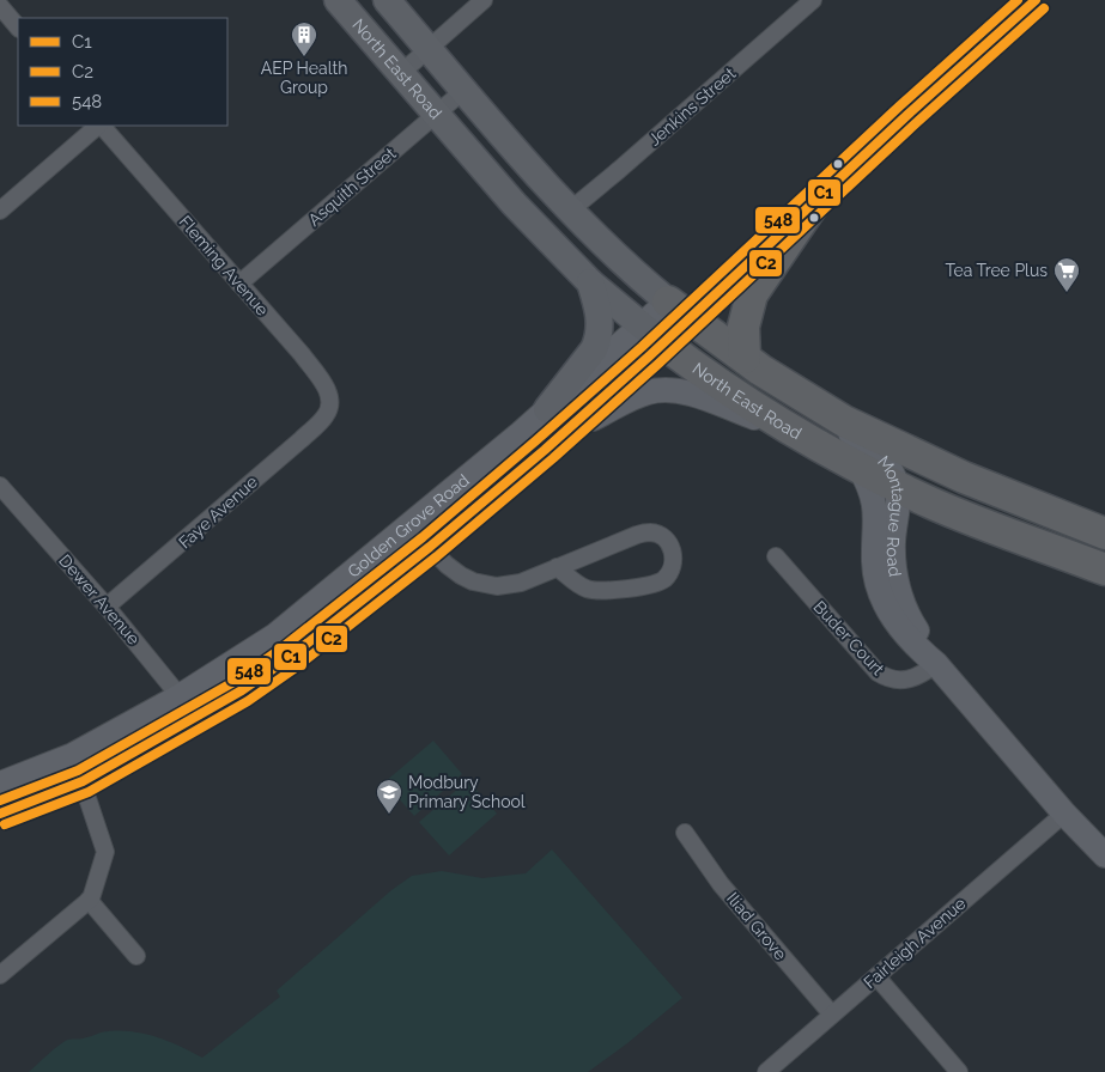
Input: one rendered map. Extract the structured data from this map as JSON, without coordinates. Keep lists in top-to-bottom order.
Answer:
{
  "streets": {
    "highway": ["North East Road"],
    "main road": ["Montague Road", "Golden Grove Road"],
    "street": [
      "Jenkins Street",
      "Asquith Street",
      "Fleming Avenue",
      "Faye Avenue",
      "Dewer Avenue",
      "Buder Court",
      "Iliad Grove",
      "Fairleigh Avenue"
    ]
  },
  "crossings": [
    ["North East Road", "Jenkins Street"],
    ["North East Road", "Asquith Street"],
    ["North East Road", "Montague Road"],
    ["North East Road", "Golden Grove Road"],
    ["Asquith Street", "Fleming Avenue"],
    ["Fleming Avenue", "Faye Avenue"],
    ["Faye Avenue", "Dewer Avenue"],
    ["Montague Road", "Buder Court"],
    ["Montague Road", "Fairleigh Avenue"],
    ["Golden Grove Road", "Dewer Avenue"],
    ["Iliad Grove", "Fairleigh Avenue"]
  ],
  "places": {
    "building": ["AEP Health Group"],
    "supermarket": ["Tea Tree Plus"],
    "school or university": ["Modbury Primary School"]
  },
  "lines": ["transit line C1", "transit line 548", "transit line C2"],
  "legend": ["C1", "C2", "548"]
}
